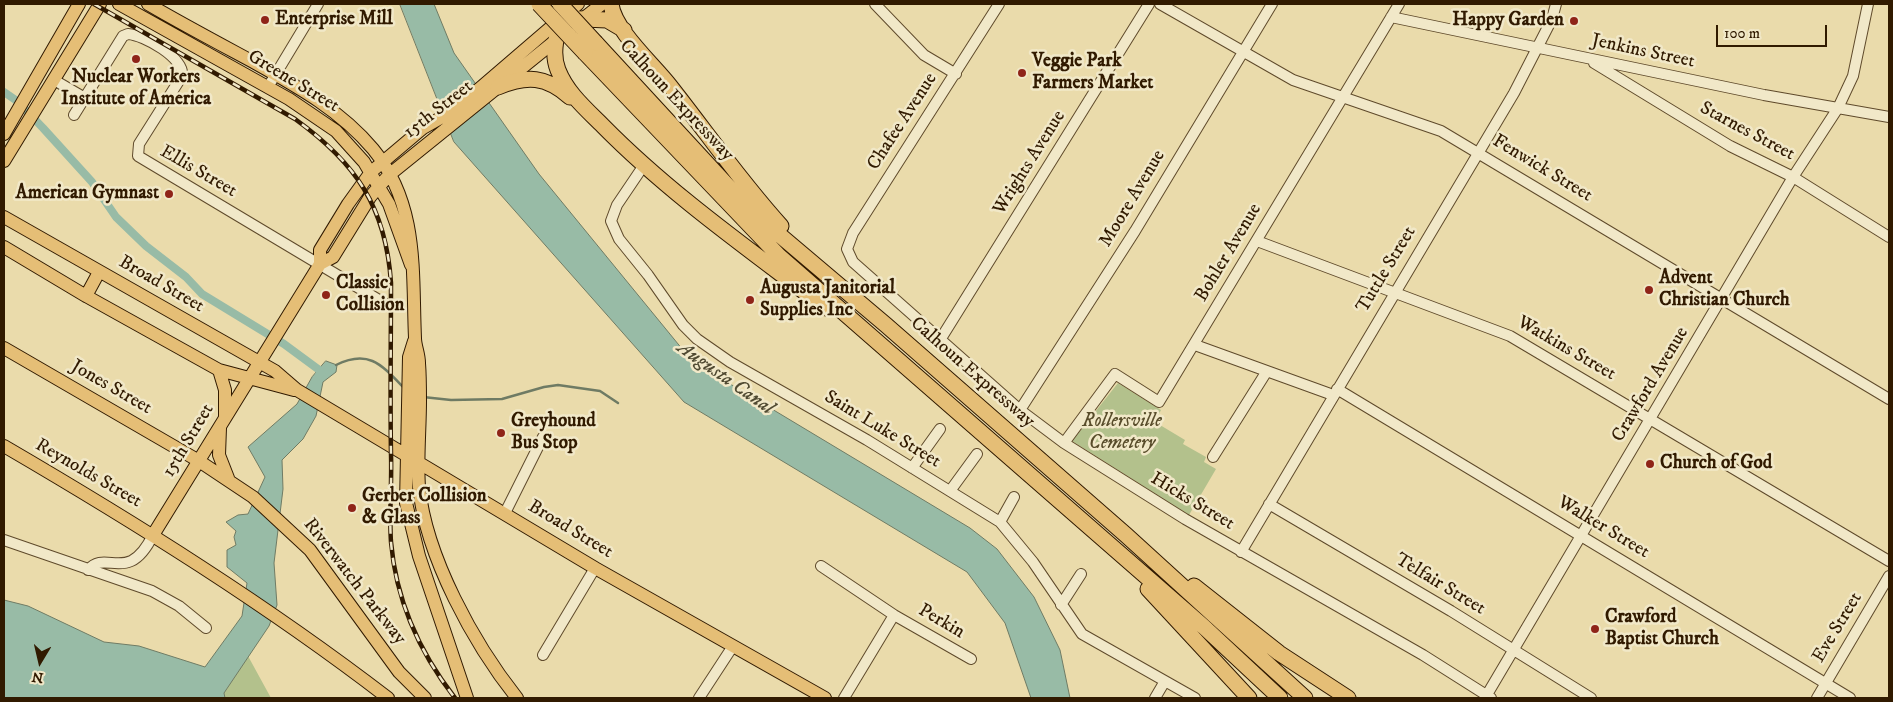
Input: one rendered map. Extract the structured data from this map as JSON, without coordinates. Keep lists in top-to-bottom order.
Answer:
{
  "streets": {
    "highway": ["Calhoun Expressway"],
    "main road": [
      "Greene Street",
      "15th Street",
      "Broad Street",
      "Jones Street",
      "Reynolds Street",
      "Riverwatch Parkway"
    ],
    "street": [
      "Jenkins Street",
      "Chafee Avenue",
      "Starnes Street",
      "Wrights Avenue",
      "Fenwick Street",
      "Ellis Street",
      "Moore Avenue",
      "Bohler Avenue",
      "Tuttle Street",
      "Watkins Street",
      "Crawford Avenue",
      "Saint Luke Street",
      "Hicks Street",
      "Walker Street",
      "Telfair Street",
      "Perkin",
      "Eve Street"
    ]
  },
  "crossings": [
    ["Jenkins Street", "Starnes Street"],
    ["Jenkins Street", "Bohler Avenue"],
    ["Jenkins Street", "Tuttle Street"],
    ["Jenkins Street", "Crawford Avenue"],
    ["Greene Street", "15th Street"],
    ["Greene Street", "Broad Street"],
    ["Calhoun Expressway", "15th Street"],
    ["15th Street", "Ellis Street"],
    ["15th Street", "Broad Street"],
    ["15th Street", "Jones Street"],
    ["15th Street", "Reynolds Street"],
    ["15th Street", "Riverwatch Parkway"],
    ["Chafee Avenue", "Hicks Street"],
    ["Starnes Street", "Crawford Avenue"],
    ["Wrights Avenue", "Hicks Street"],
    ["Fenwick Street", "Moore Avenue"],
    ["Fenwick Street", "Bohler Avenue"],
    ["Fenwick Street", "Tuttle Street"],
    ["Fenwick Street", "Crawford Avenue"],
    ["Moore Avenue", "Hicks Street"],
    ["Bohler Avenue", "Watkins Street"],
    ["Bohler Avenue", "Hicks Street"],
    ["Bohler Avenue", "Walker Street"],
    ["Tuttle Street", "Watkins Street"],
    ["Tuttle Street", "Hicks Street"],
    ["Tuttle Street", "Walker Street"],
    ["Tuttle Street", "Telfair Street"],
    ["Watkins Street", "Crawford Avenue"],
    ["Crawford Avenue", "Hicks Street"],
    ["Crawford Avenue", "Walker Street"],
    ["Crawford Avenue", "Telfair Street"],
    ["Jones Street", "Riverwatch Parkway"],
    ["Walker Street", "Eve Street"]
  ],
  "water": ["Augusta Canal"],
  "parks": ["Rollersville Cemetery"],
  "places": [
    "Enterprise Mill",
    "Happy Garden",
    "Nuclear Workers Institute of America",
    "Veggie Park Farmers Market",
    "American Gymnast",
    "Advent Christian Church",
    "Classic Collision",
    "Augusta Janitorial Supplies Inc",
    "Greyhound Bus Stop",
    "Church of God",
    "Gerber Collision & Glass",
    "Crawford Baptist Church"
  ],
  "scale_bar": "100 m",
  "north": "bottom"
}
